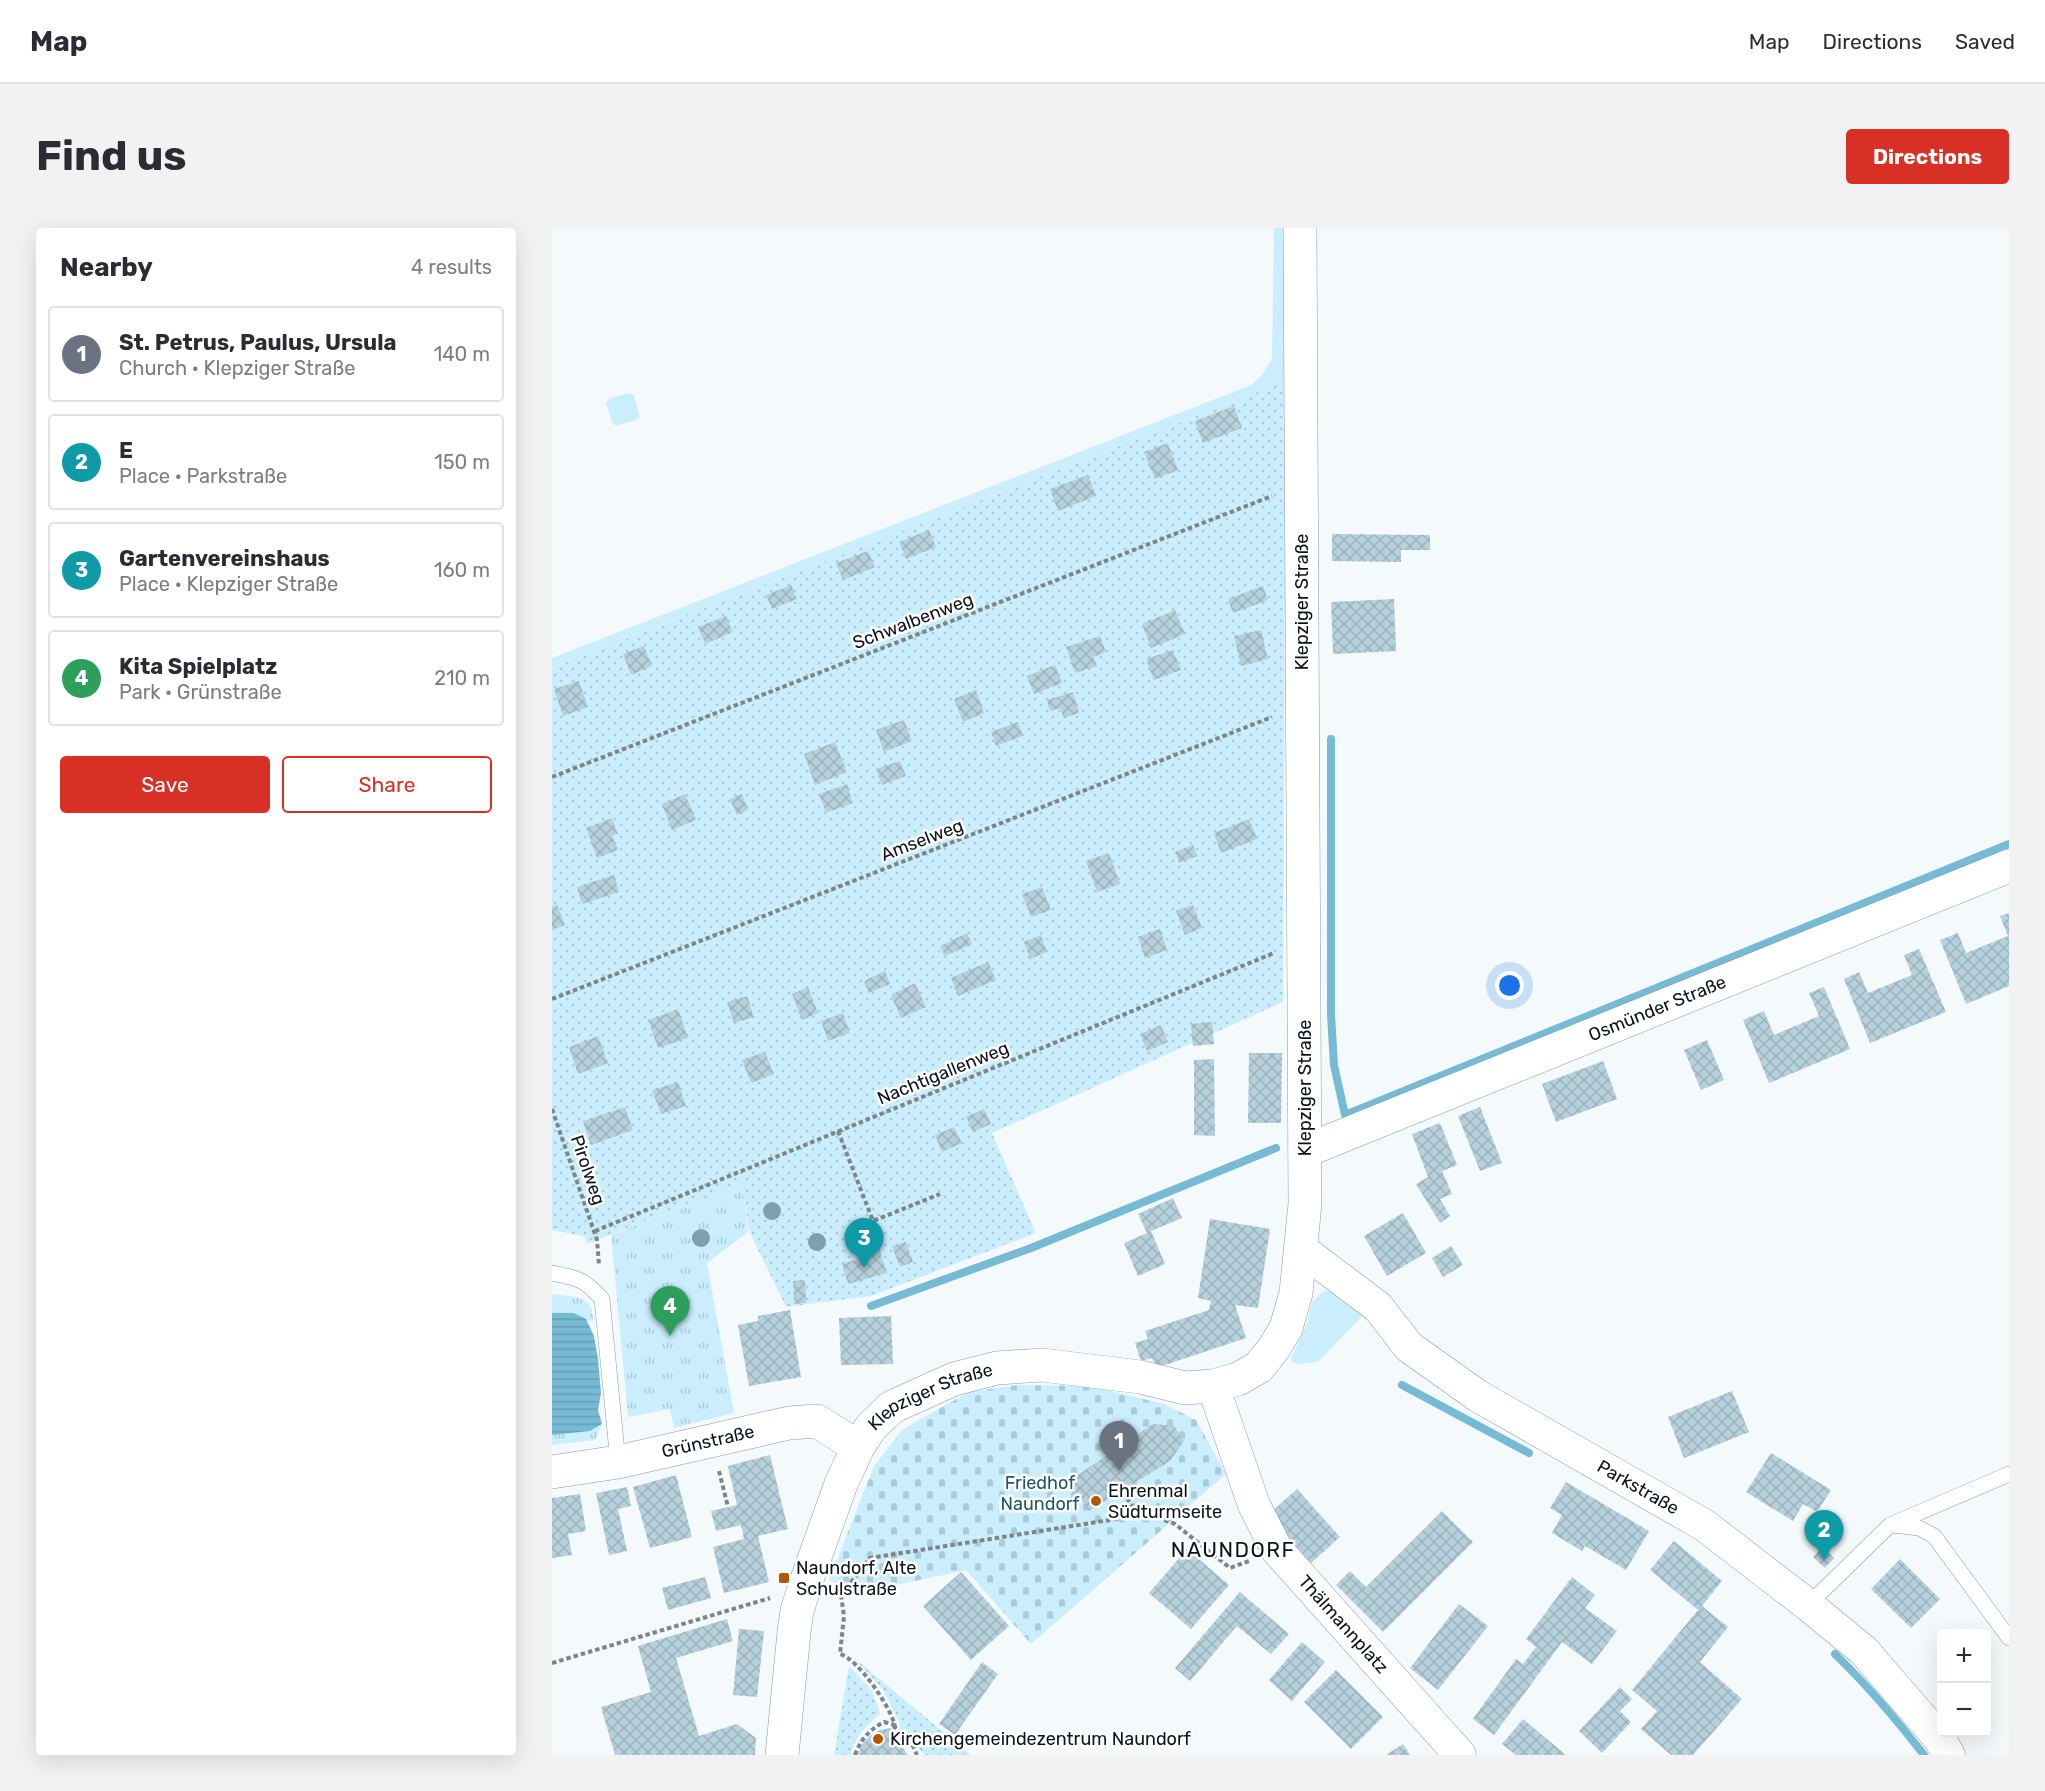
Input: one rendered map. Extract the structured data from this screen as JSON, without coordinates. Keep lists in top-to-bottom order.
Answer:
{
  "streets": {
    "street": [
      "Klepziger Straße",
      "Osmünder Straße",
      "Grünstraße",
      "Parkstraße",
      "Thälmannplatz"
    ],
    "path": [
      "Schwalbenweg",
      "Amselweg",
      "Nachtigallenweg",
      "Pirolweg"
    ]
  },
  "crossings": [
    ["Klepziger Straße", "Amselweg"],
    ["Klepziger Straße", "Osmünder Straße"],
    ["Klepziger Straße", "Nachtigallenweg"],
    ["Klepziger Straße", "Grünstraße"],
    ["Klepziger Straße", "Parkstraße"],
    ["Klepziger Straße", "Thälmannplatz"],
    ["Nachtigallenweg", "Pirolweg"]
  ],
  "districts": ["NAUNDORF"],
  "parks": ["Friedhof Naundorf"],
  "places": {
    "other": ["Ehrenmal Südturmseite", "Kirchengemeindezentrum Naundorf"],
    "transit": ["Naundorf, Alte Schulstraße"]
  },
  "page": {
    "header": "Map",
    "nav": ["Map", "Directions", "Saved"],
    "buttons": [
      "Directions",
      ["Save", "Share"]
    ],
    "title": "Find us",
    "heading": ["Nearby", "4 results"],
    "list": [
      {
        "mark": "1",
        "name": "St. Petrus, Paulus, Ursula",
        "note": "Church · Klepziger Straße",
        "value": "140 m"
      },
      {
        "mark": "2",
        "name": "E",
        "note": "Place · Parkstraße",
        "value": "150 m"
      },
      {
        "mark": "3",
        "name": "Gartenvereinshaus",
        "note": "Place · Klepziger Straße",
        "value": "160 m"
      },
      {
        "mark": "4",
        "name": "Kita Spielplatz",
        "note": "Park · Grünstraße",
        "value": "210 m"
      }
    ],
    "pins": [
      "3",
      "4",
      "1",
      "2"
    ],
    "map_buttons": ["+", "−"]
  }
}
